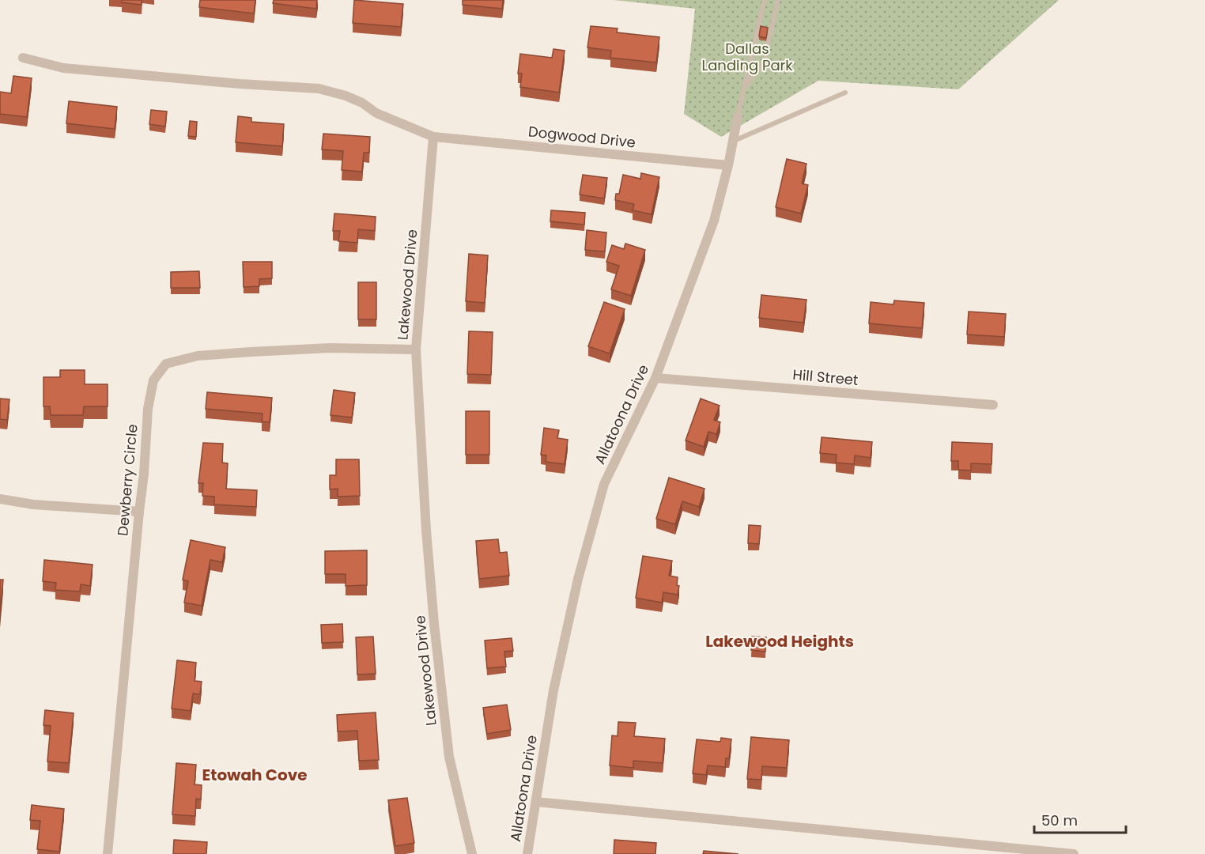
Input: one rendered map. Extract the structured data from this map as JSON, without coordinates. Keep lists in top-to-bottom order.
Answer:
{
  "streets": {
    "street": [
      "Dogwood Drive",
      "Lakewood Drive",
      "Hill Street",
      "Allatoona Drive",
      "Dewberry Circle"
    ]
  },
  "crossings": [
    ["Dogwood Drive", "Lakewood Drive"],
    ["Dogwood Drive", "Allatoona Drive"],
    ["Lakewood Drive", "Dewberry Circle"],
    ["Hill Street", "Allatoona Drive"]
  ],
  "districts": ["Lakewood Heights", "Etowah Cove"],
  "parks": ["Dallas Landing Park"],
  "scale_bar": "50 m"
}
